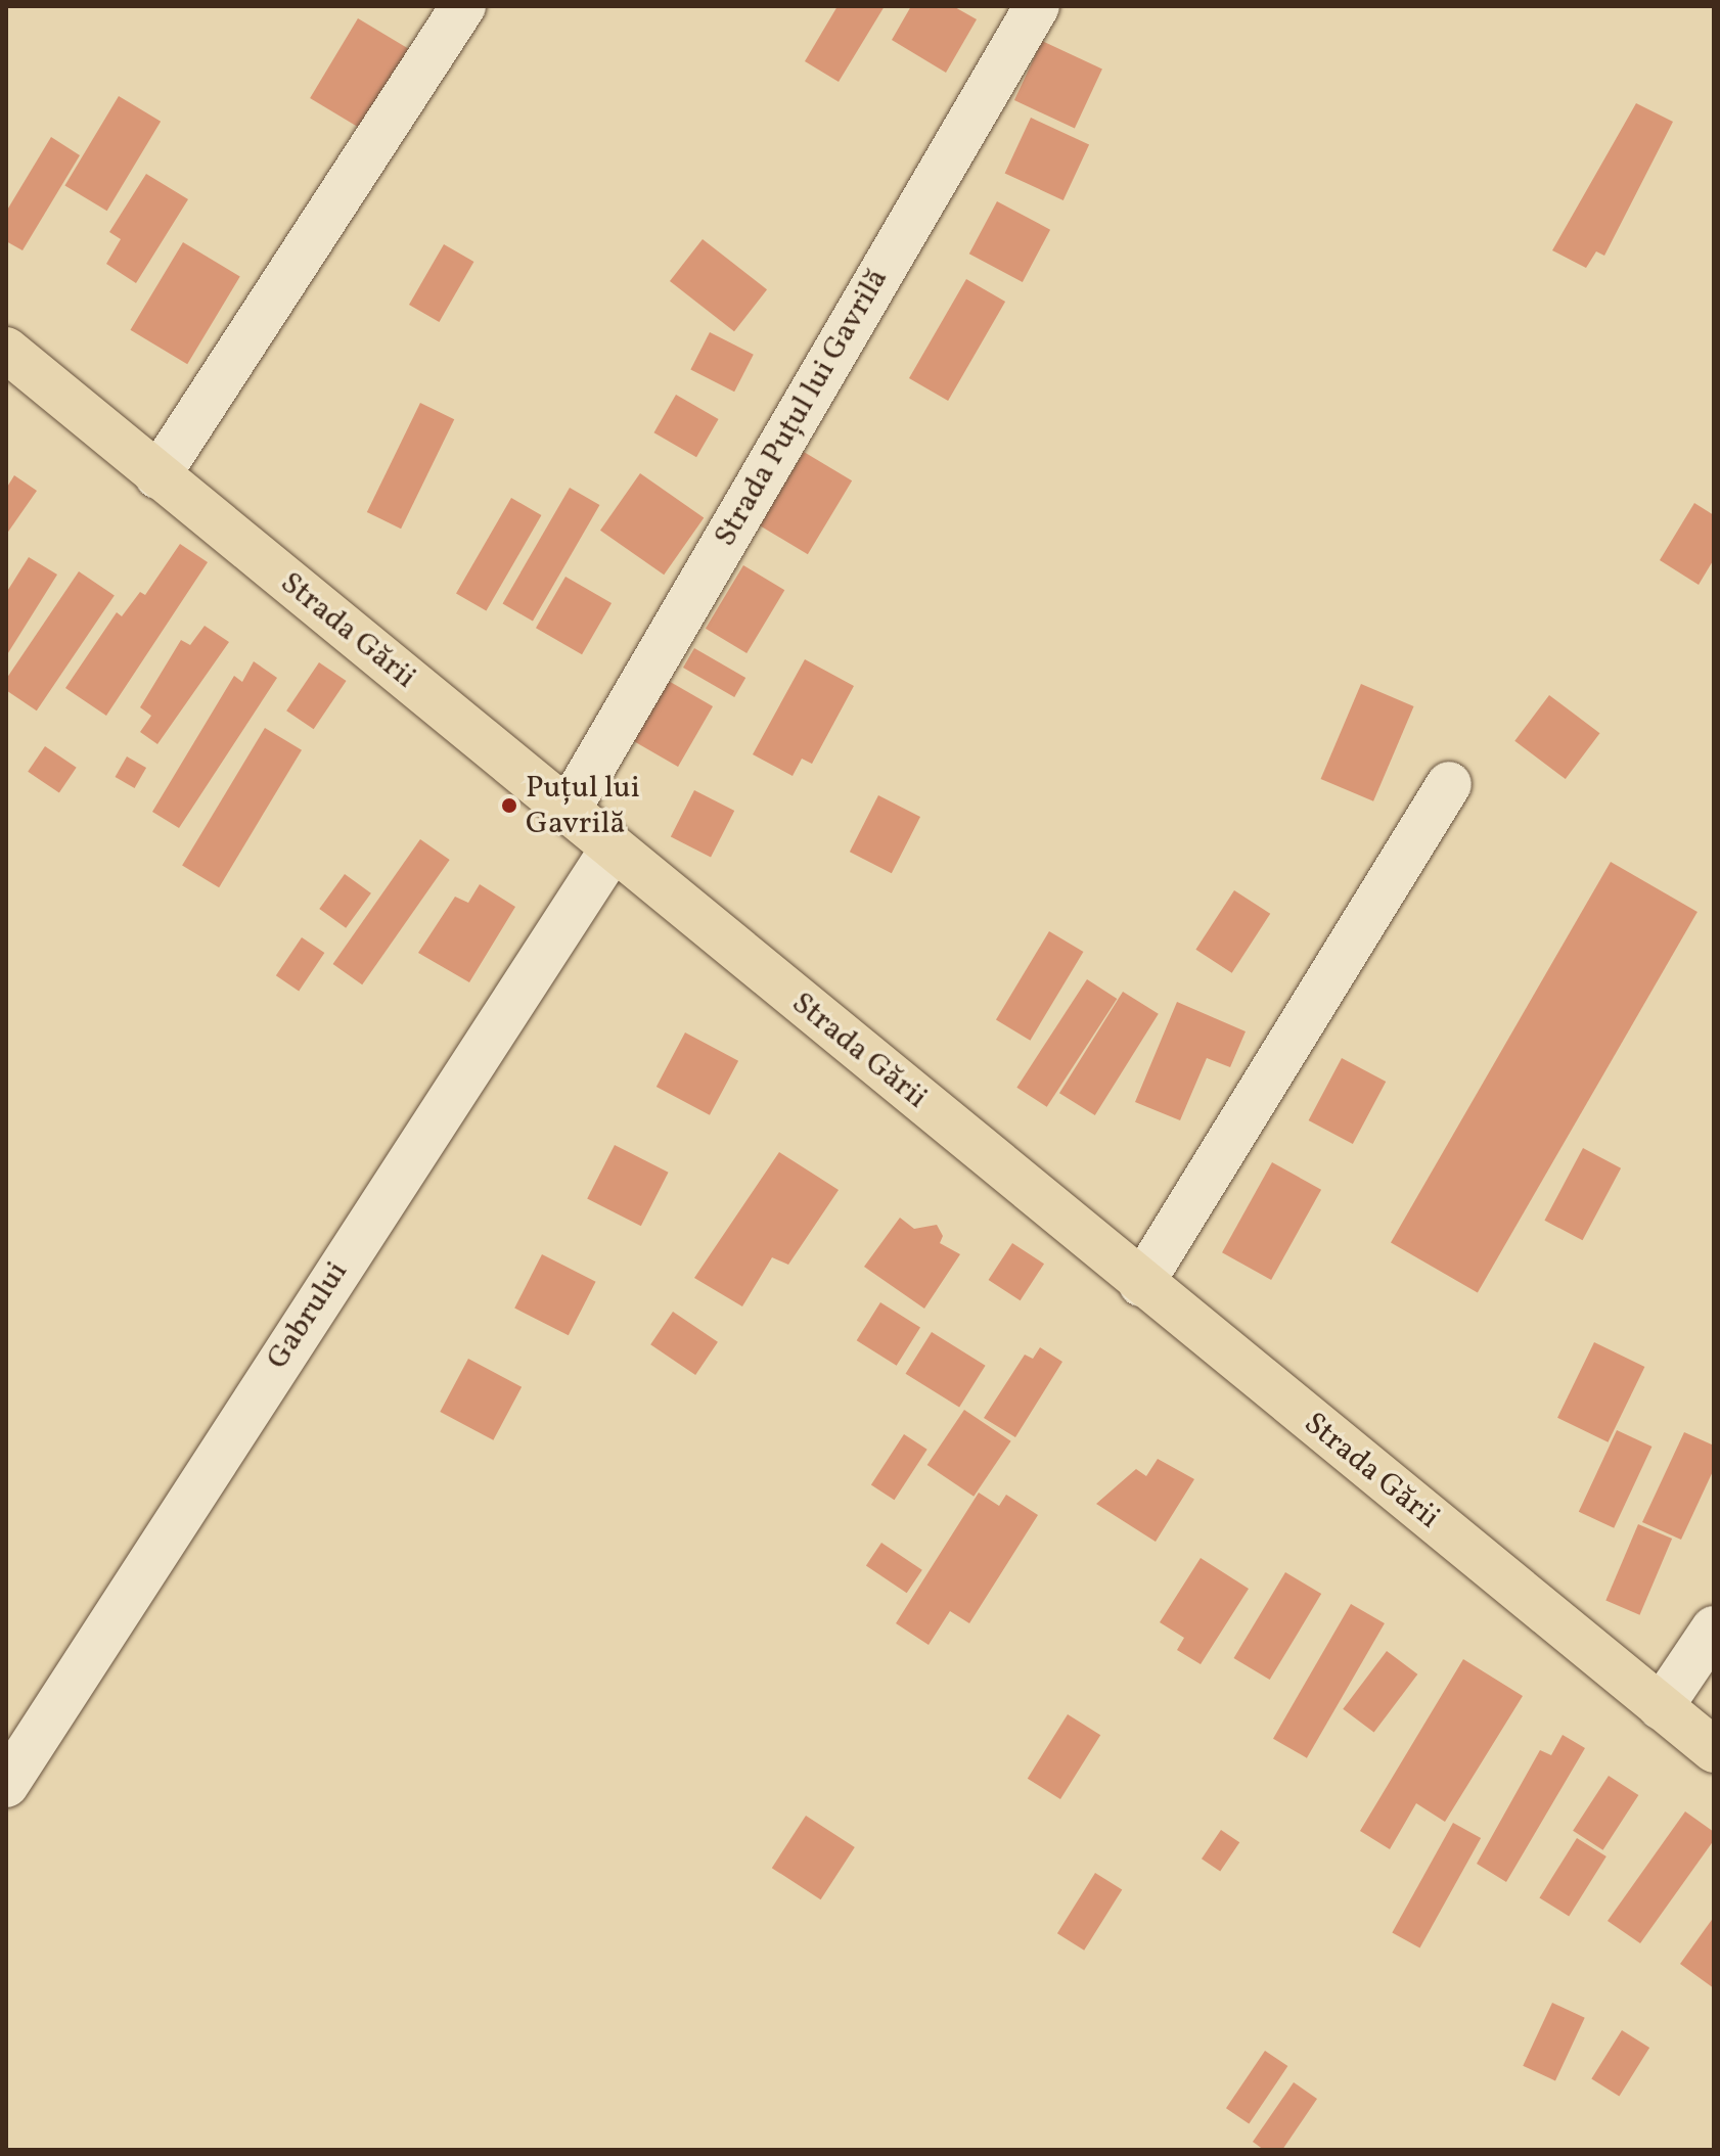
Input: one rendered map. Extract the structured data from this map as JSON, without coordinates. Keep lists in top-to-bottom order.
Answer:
{
  "streets": {
    "main road": ["Strada Gării"],
    "street": ["Strada Puțul lui Gavrilă", "Gabrului"]
  },
  "crossings": [
    ["Strada Puțul lui Gavrilă", "Strada Gării"],
    ["Strada Gării", "Gabrului"]
  ],
  "places": ["Puțul lui Gavrilă"]
}
